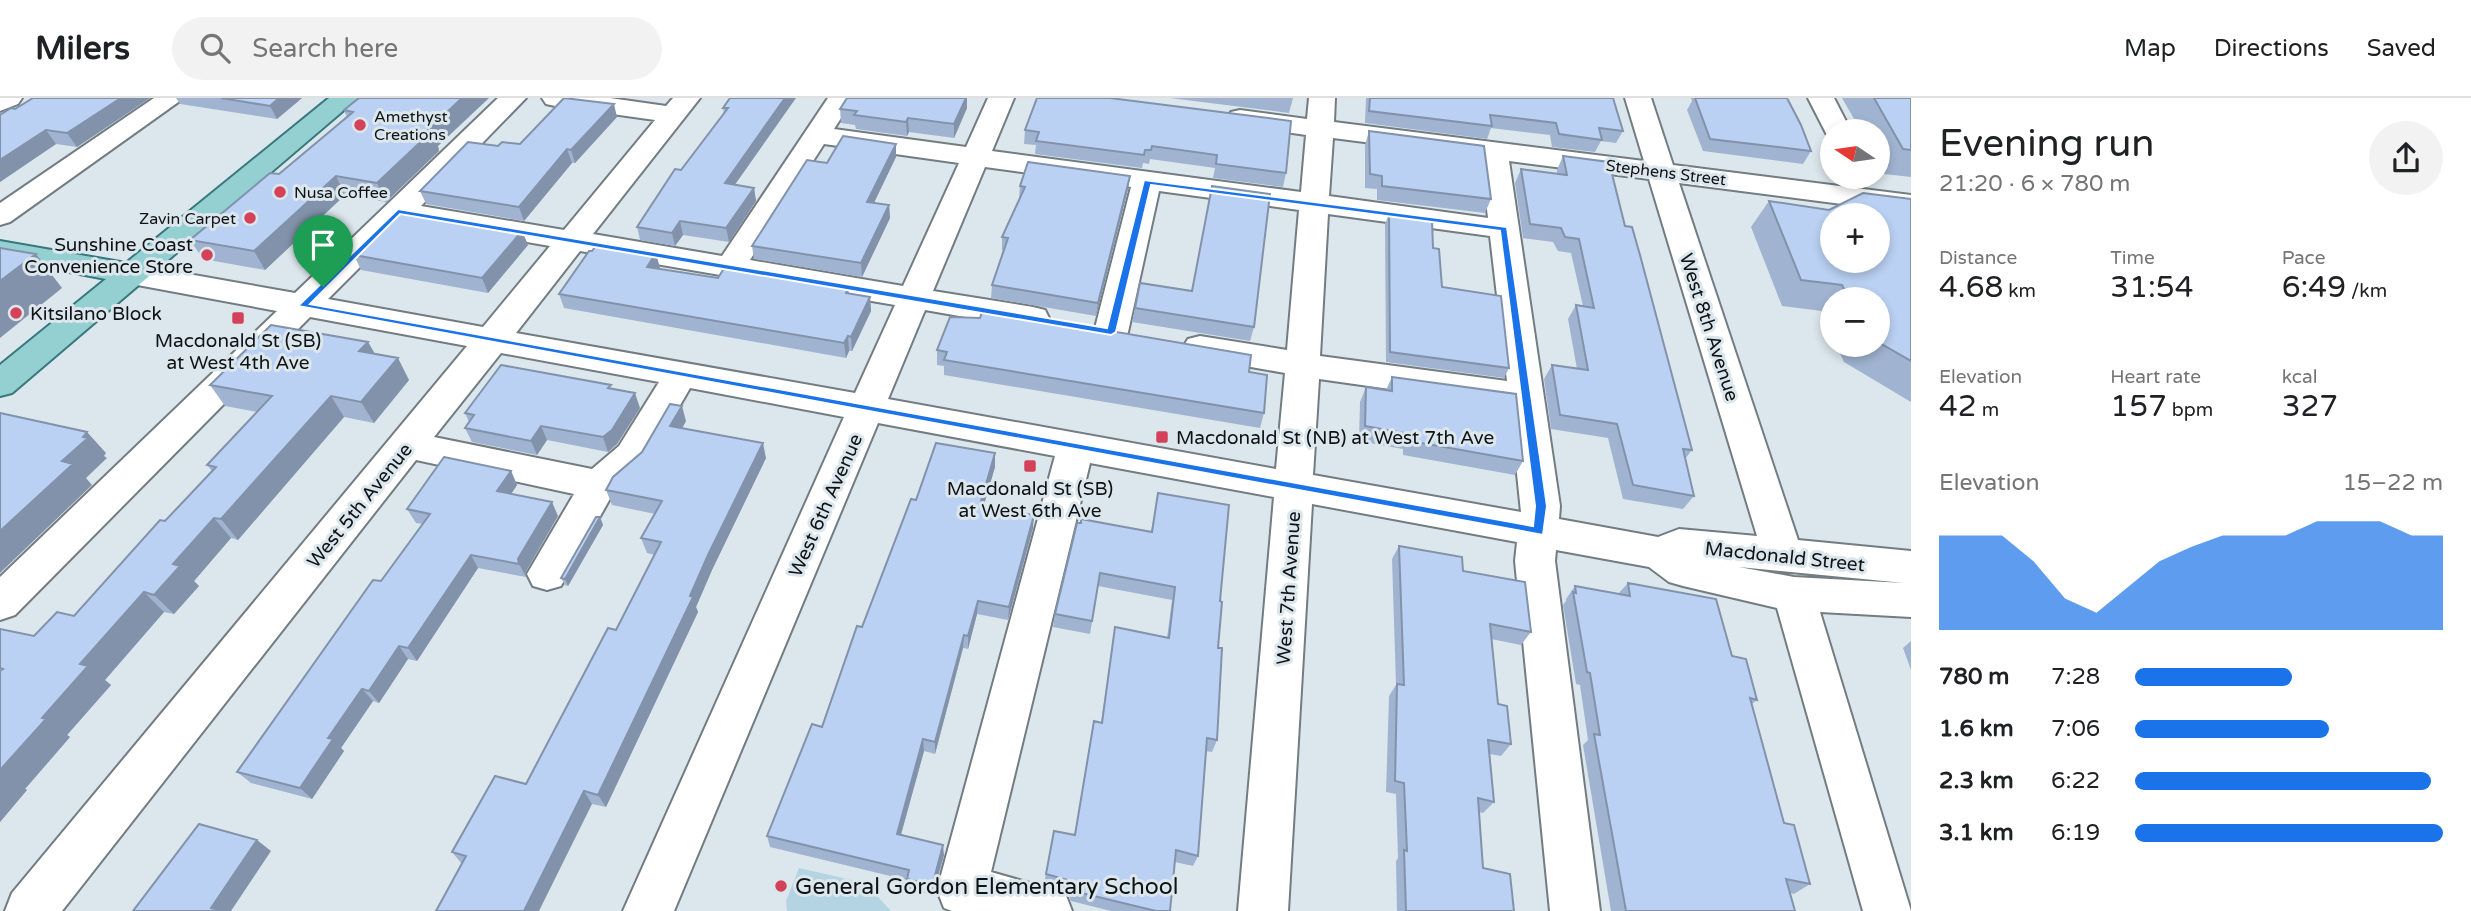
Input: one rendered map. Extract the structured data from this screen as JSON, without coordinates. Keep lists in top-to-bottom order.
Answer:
{
  "streets": {
    "main road": ["Macdonald Street"],
    "street": [
      "Stephens Street",
      "West 8th Avenue",
      "West 5th Avenue",
      "West 6th Avenue",
      "West 7th Avenue"
    ]
  },
  "crossings": [
    ["Stephens Street", "West 8th Avenue"],
    ["Stephens Street", "West 7th Avenue"],
    ["West 8th Avenue", "Macdonald Street"],
    ["West 5th Avenue", "Macdonald Street"],
    ["West 6th Avenue", "Macdonald Street"],
    ["Macdonald Street", "West 7th Avenue"]
  ],
  "places": {
    "other": [
      "Amethyst Creations",
      "Nusa Coffee",
      "Zavin Carpet",
      "Sunshine Coast Convenience Store",
      "Kitsilano Block",
      "General Gordon Elementary School"
    ],
    "transit": ["Macdonald St (SB) at West 4th Ave", "Macdonald St (NB) at West 7th Ave", "Macdonald St (SB) at West 6th Ave"]
  },
  "north": "left",
  "page": {
    "header": "Milers",
    "search": "Search here",
    "nav": ["Map", "Directions", "Saved"],
    "heading": ["Evening run", "21:20 · 6 × 780 m"],
    "map_buttons": ["+", "−"],
    "stats": [
      ["Distance", "4.68 km"],
      ["Time", "31:54"],
      ["Pace", "6:49 /km"],
      ["Elevation", "42 m"],
      ["Heart rate", "157 bpm"],
      ["kcal", "327"]
    ],
    "chart": ["Elevation", "15–22 m"],
    "list": [
      {
        "name": "780 m",
        "note": "7:28"
      },
      {
        "name": "1.6 km",
        "note": "7:06"
      },
      {
        "name": "2.3 km",
        "note": "6:22"
      },
      {
        "name": "3.1 km",
        "note": "6:19"
      }
    ]
  }
}
